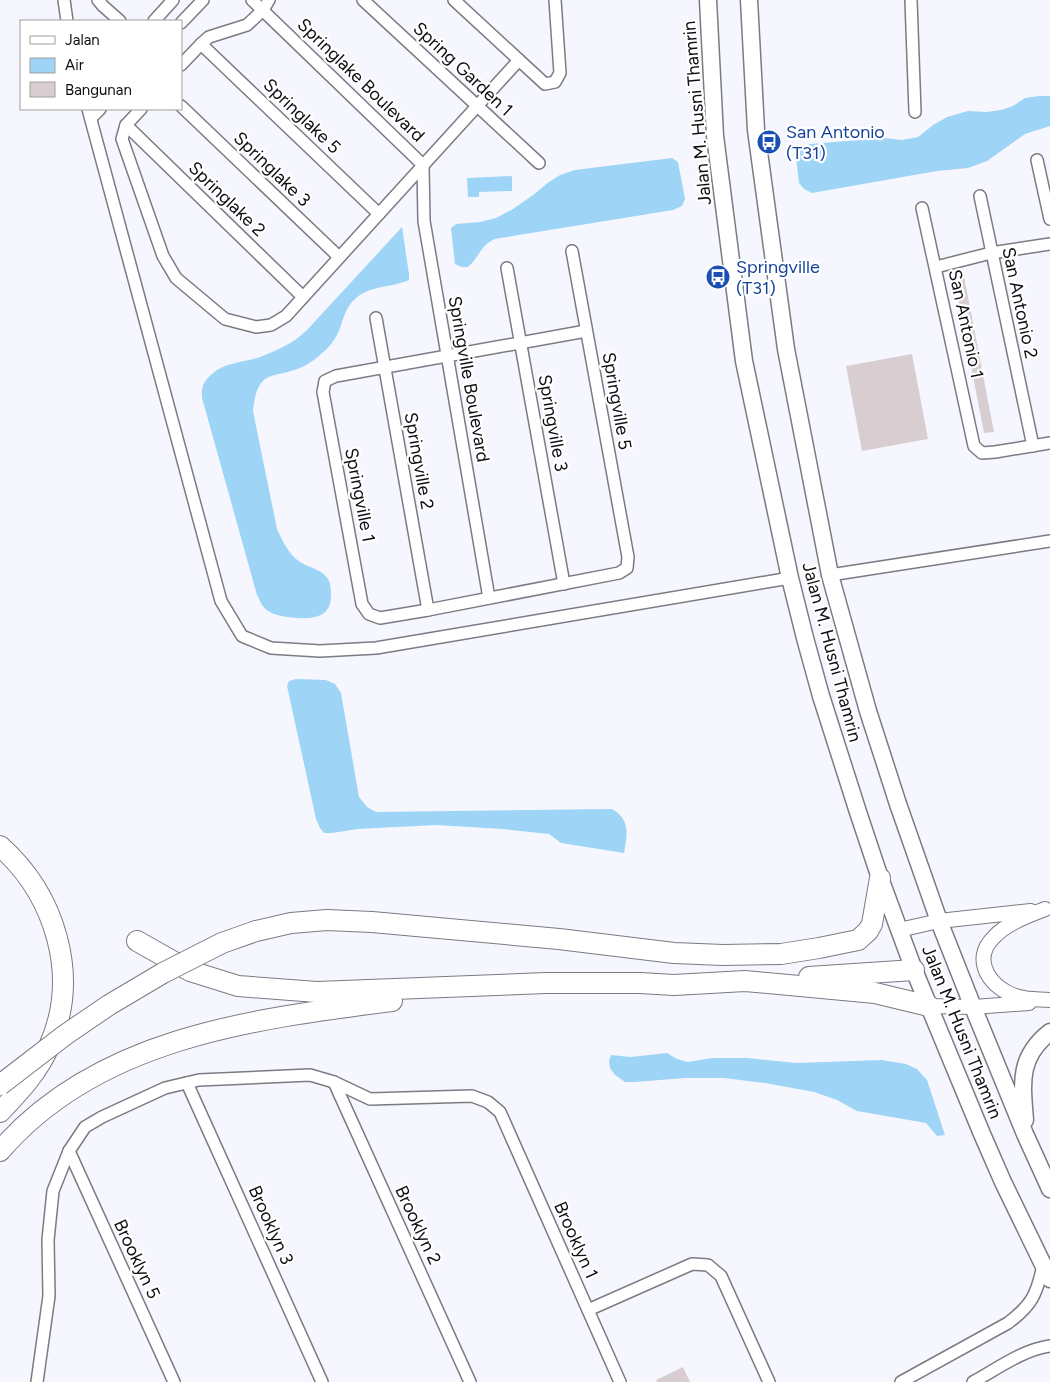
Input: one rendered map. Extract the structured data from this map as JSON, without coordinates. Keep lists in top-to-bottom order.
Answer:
{
  "streets": {
    "main road": ["Jalan M. Husni Thamrin"],
    "street": [
      "Spring Garden 1",
      "Springlake Boulevard",
      "Springlake 5",
      "Springlake 3",
      "Springlake 2",
      "San Antonio 2",
      "San Antonio 1",
      "Springville Boulevard",
      "Springville 5",
      "Springville 3",
      "Springville 2",
      "Springville 1",
      "Brooklyn 3",
      "Brooklyn 2",
      "Brooklyn 1",
      "Brooklyn 5"
    ]
  },
  "crossings": [
    ["Springlake Boulevard", "Springville Boulevard"],
    ["San Antonio 2", "San Antonio 1"],
    ["Springville 5", "Springville 3"],
    ["Springville 2", "Springville 1"],
    ["Brooklyn 2", "Brooklyn 1"]
  ],
  "places": {
    "bus stop": ["San Antonio (T31)", "Springville (T31)"]
  },
  "legend": ["Jalan", "Air", "Bangunan"]
}
